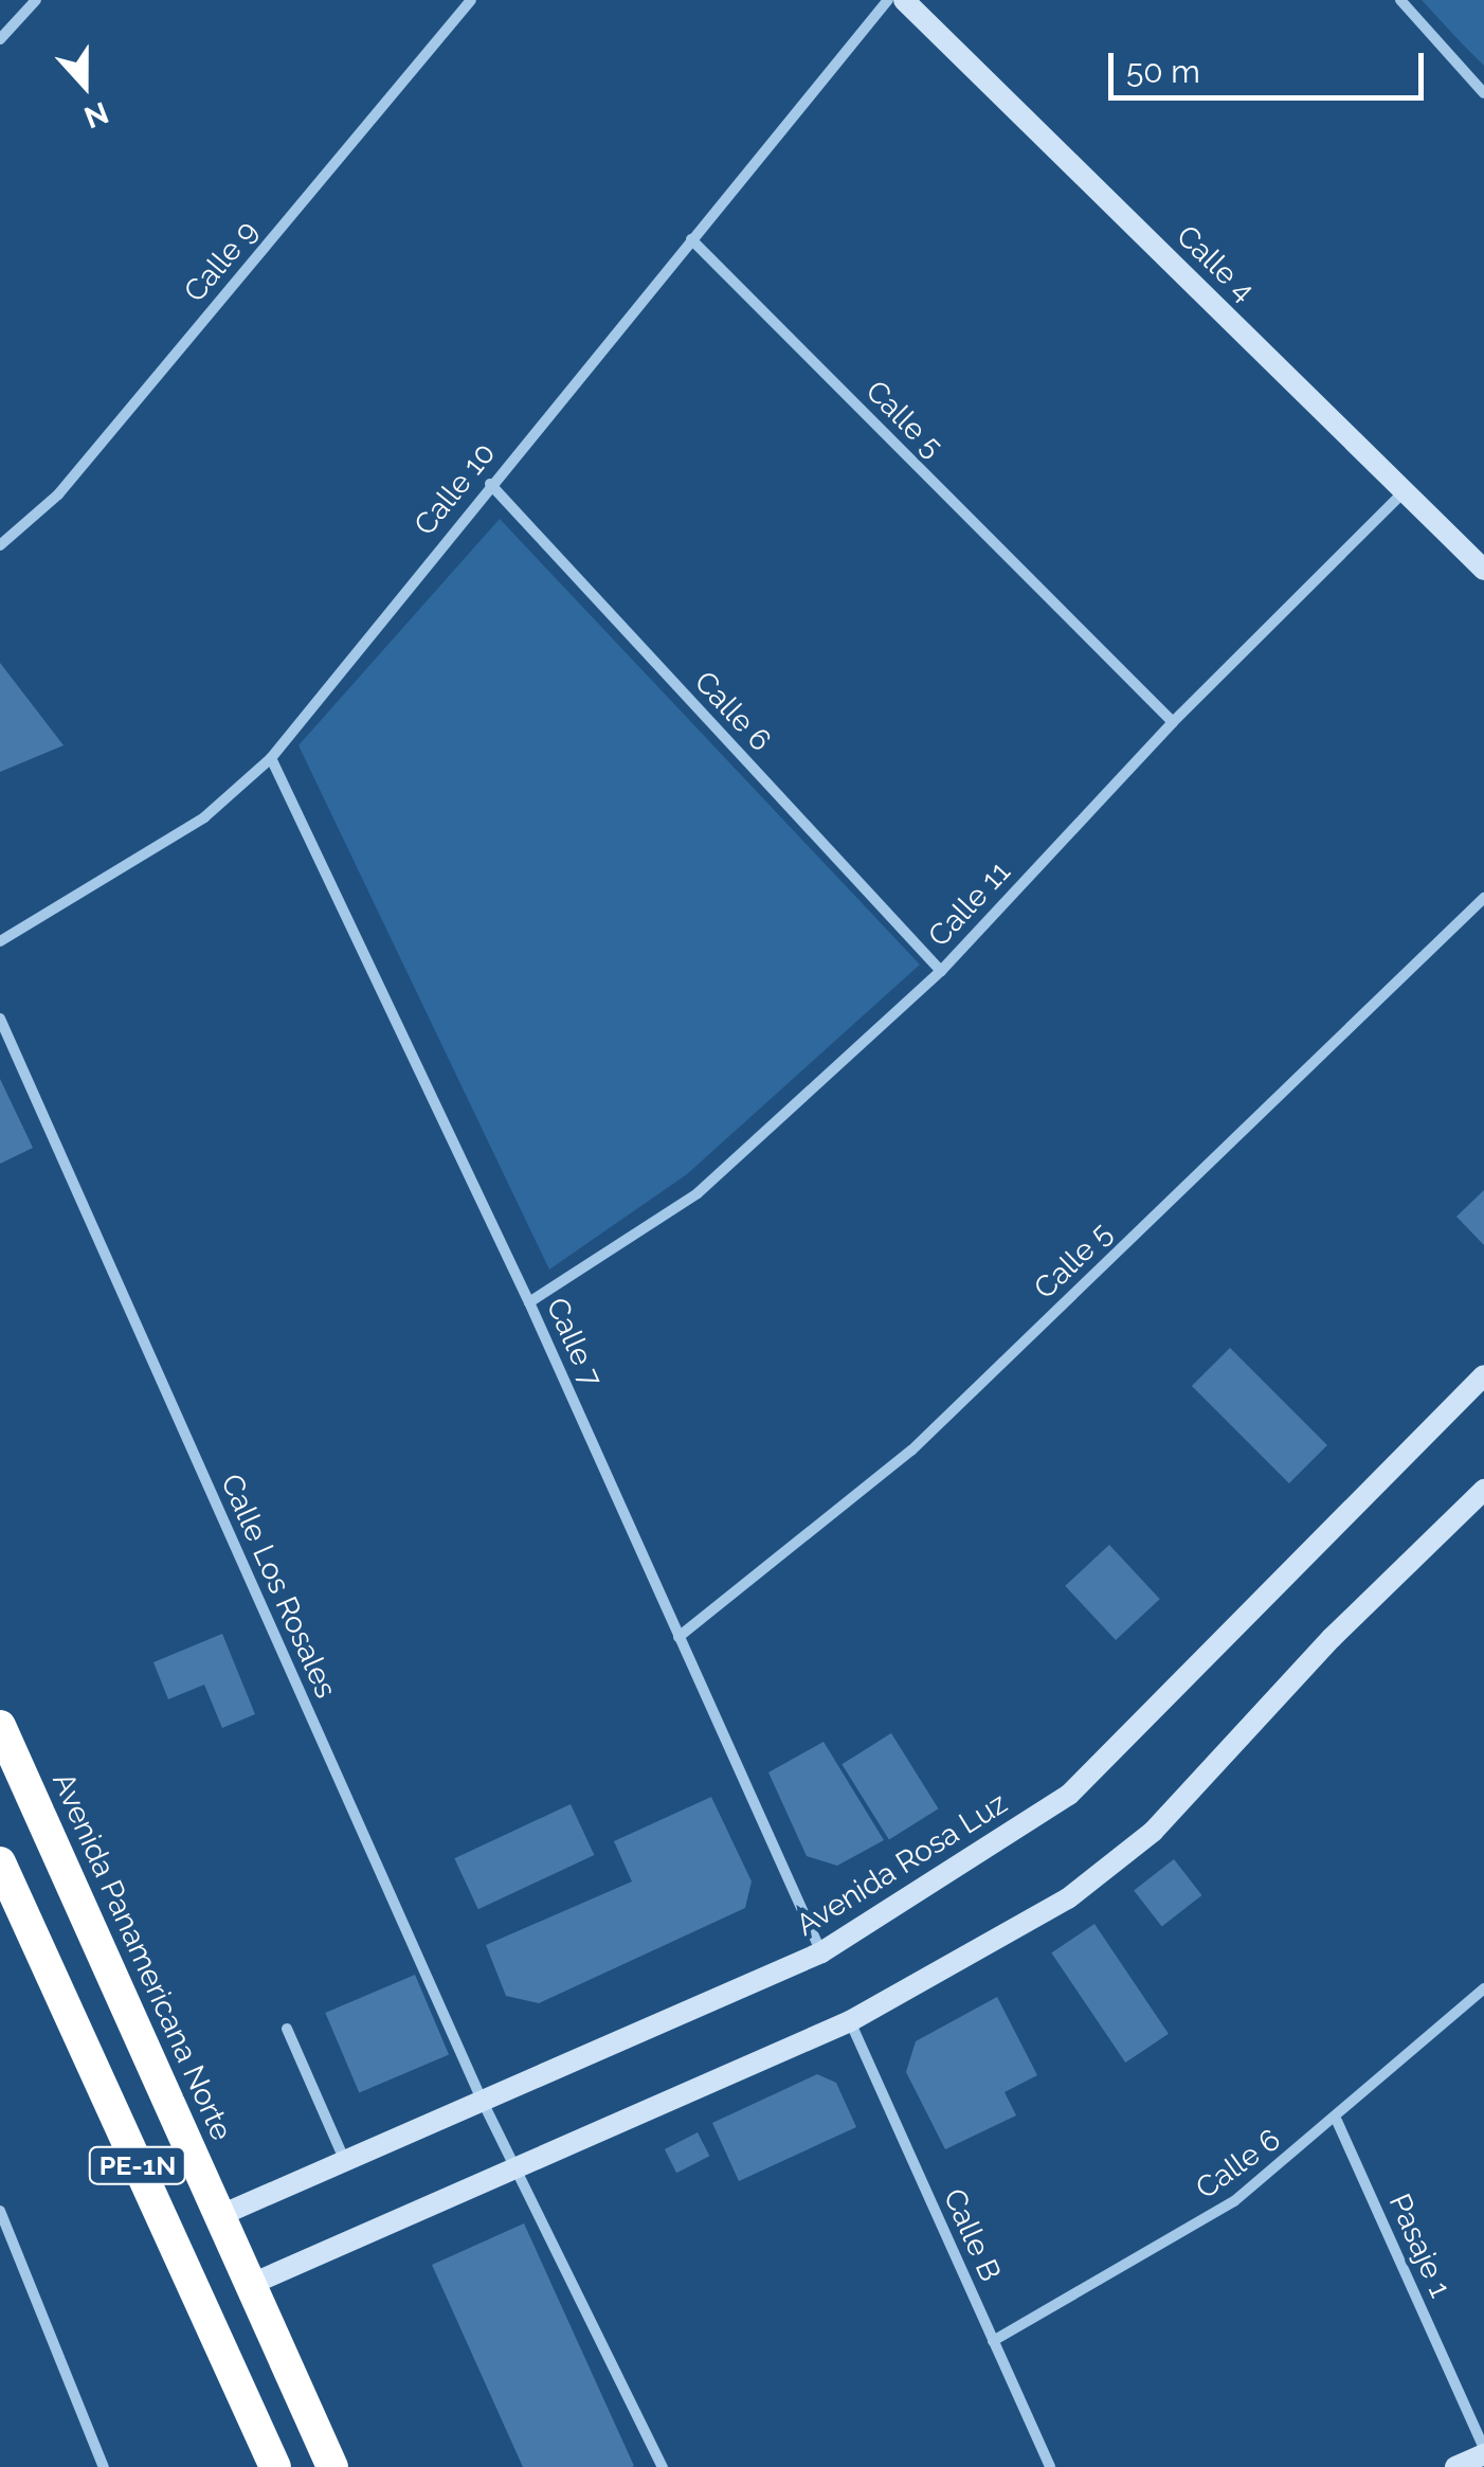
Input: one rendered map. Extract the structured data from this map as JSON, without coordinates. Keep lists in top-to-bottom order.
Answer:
{
  "streets": {
    "highway": ["Avenida Panamericana Norte", "PE-1N"],
    "street": [
      "Calle 9",
      "Calle 4",
      "Calle 5",
      "Calle 10",
      "Calle 6",
      "Calle 11",
      "Calle 7",
      "Calle Los Rosales",
      "Avenida Rosa Luz",
      "Calle B",
      "Pasaje 1"
    ]
  },
  "crossings": [
    ["Calle 4", "Calle 11"],
    ["Calle 5", "Calle 10"],
    ["Calle 5", "Calle 11"],
    ["Calle 5", "Calle 7"],
    ["Calle 10", "Calle 6"],
    ["Calle 10", "Calle 7"],
    ["Calle 6", "Calle 11"],
    ["Calle 6", "Calle B"],
    ["Calle 6", "Pasaje 1"],
    ["Calle 11", "Calle 7"],
    ["Calle 7", "Avenida Rosa Luz"],
    ["Calle Los Rosales", "Avenida Rosa Luz"],
    ["Avenida Rosa Luz", "Avenida Panamericana Norte"],
    ["Avenida Rosa Luz", "PE-1N"],
    ["Avenida Panamericana Norte", "PE-1N"]
  ],
  "scale_bar": "50 m",
  "north": "bottom"
}
